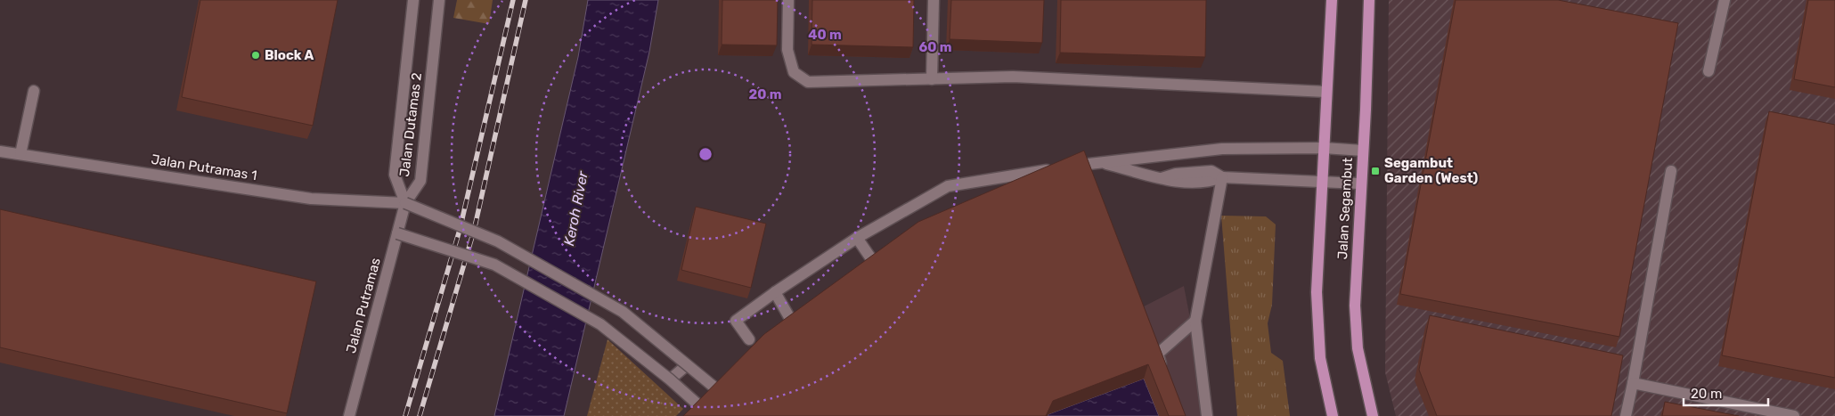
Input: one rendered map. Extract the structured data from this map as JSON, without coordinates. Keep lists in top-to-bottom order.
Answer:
{
  "streets": {
    "main road": ["Jalan Segambut"],
    "street": ["Jalan Dutamas 2", "Jalan Putramas 1", "Jalan Putramas"]
  },
  "crossings": [
    ["Jalan Dutamas 2", "Jalan Putramas 1"],
    ["Jalan Dutamas 2", "Jalan Putramas"],
    ["Jalan Putramas 1", "Jalan Putramas"]
  ],
  "water": ["Keroh River"],
  "places": {
    "other": ["Block A"],
    "transit": ["Segambut Garden (West)"]
  },
  "scale_bar": "20 m",
  "rings": ["40 m", "60 m", "20 m"]
}
